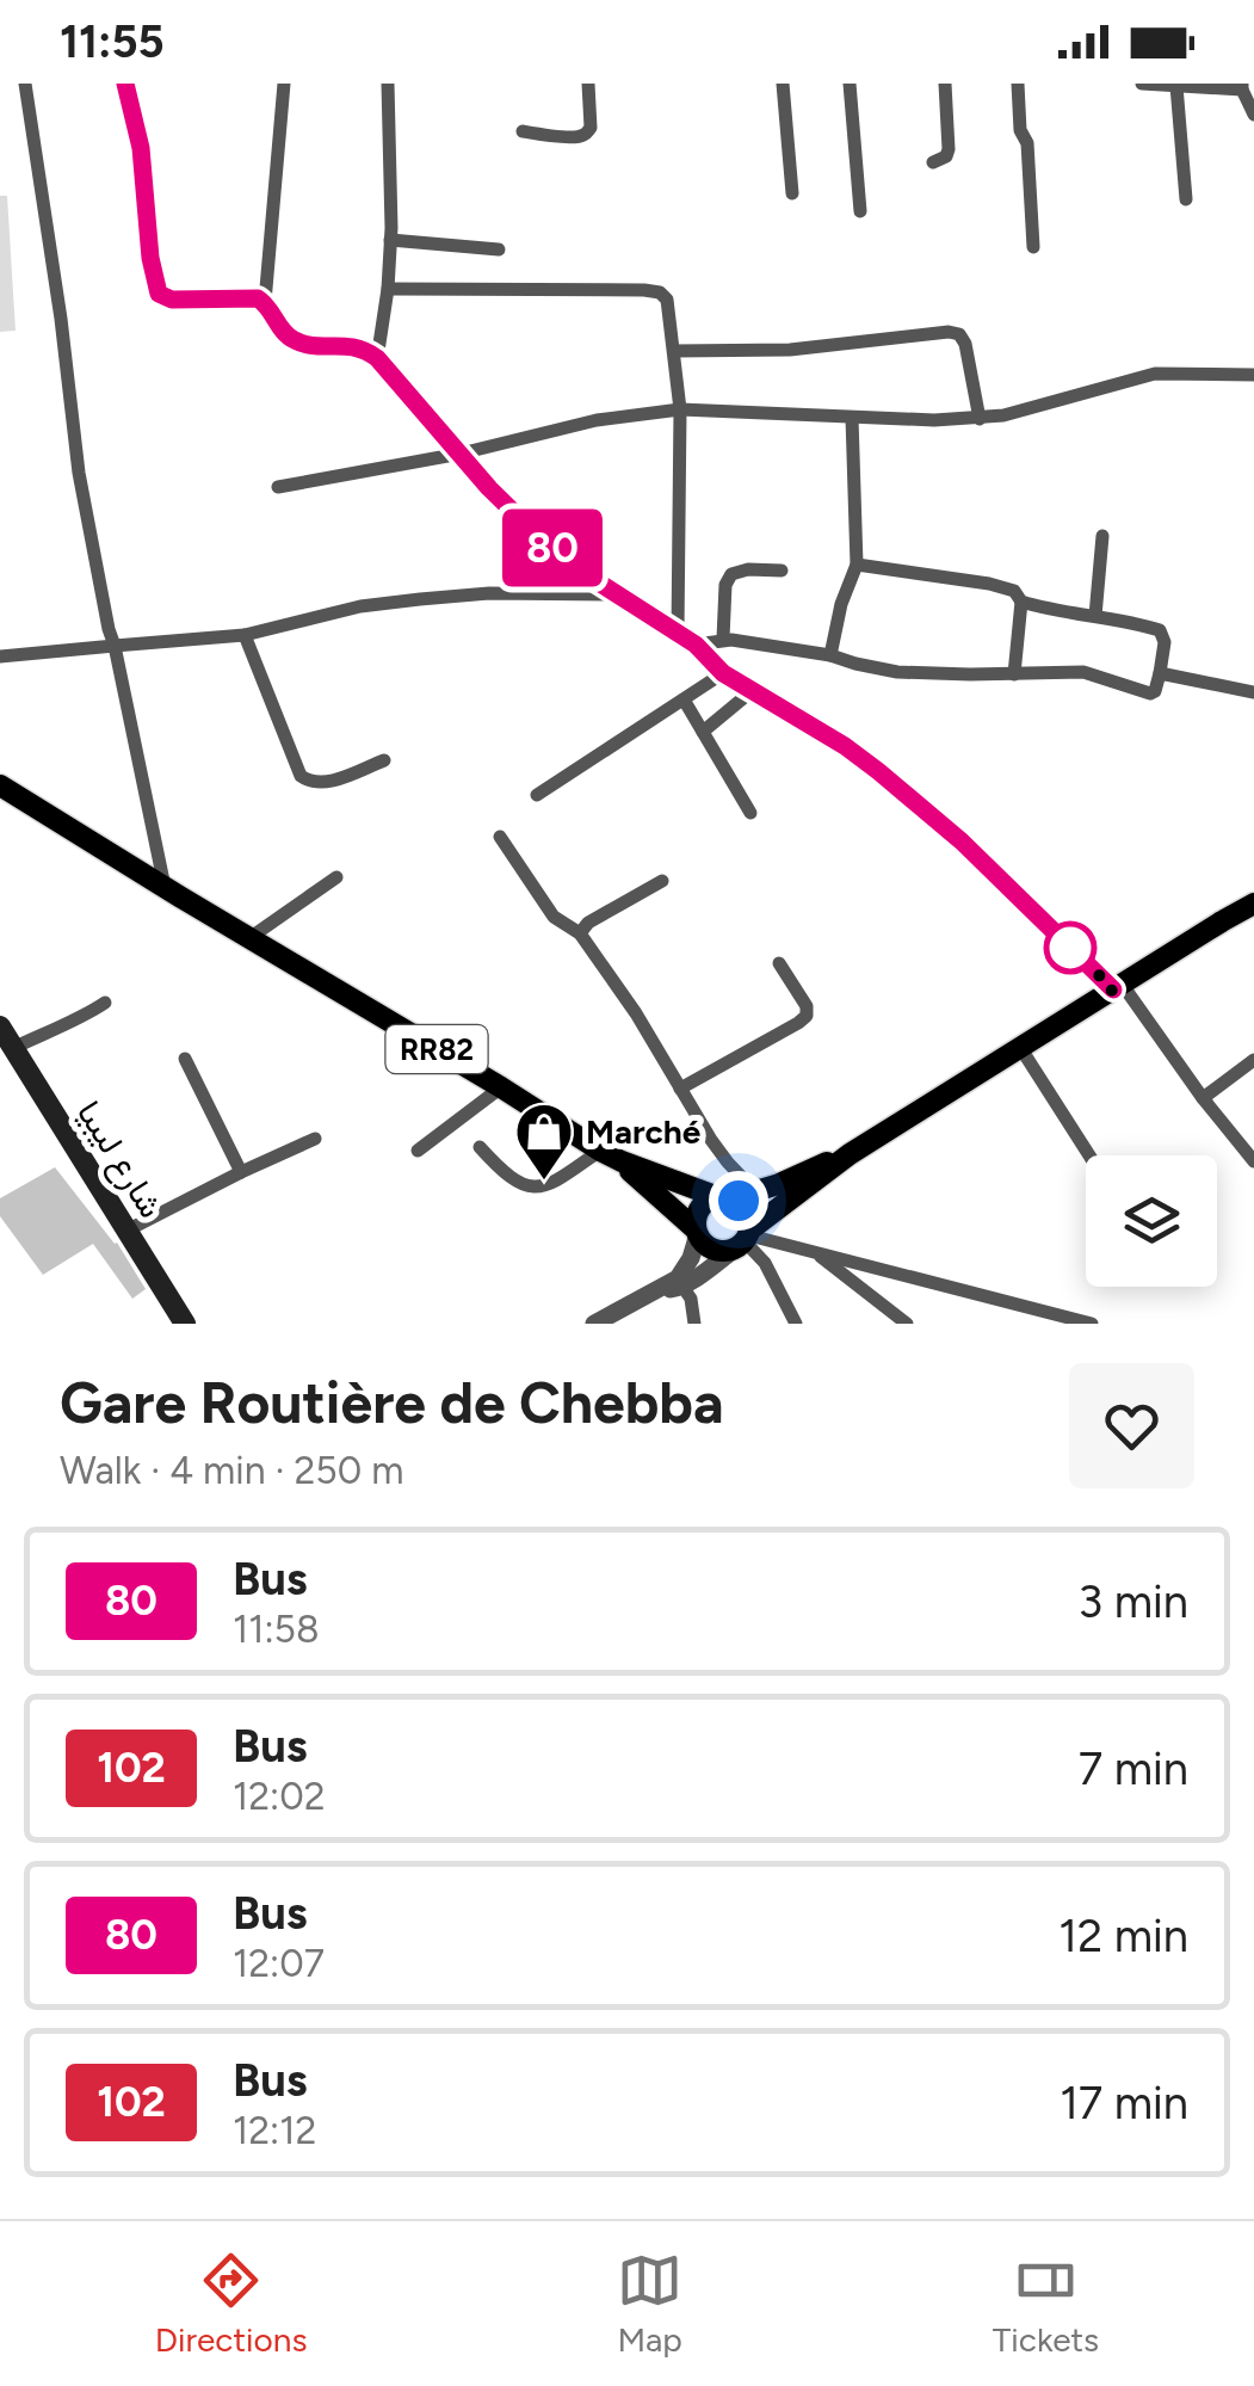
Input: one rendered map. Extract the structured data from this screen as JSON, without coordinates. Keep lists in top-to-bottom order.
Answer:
{
  "streets": {
    "main road": ["RR82", "شارع ليبيا"]
  },
  "places": {
    "shop": ["Marché"]
  },
  "lines": ["bus line 80"],
  "page": {
    "status": "11:55",
    "on_map": "80",
    "heading": ["Gare Routière de Chebba", "Walk · 4 min · 250 m"],
    "list": [
      {
        "mark": "80",
        "name": "Bus",
        "note": "11:58",
        "value": "3 min"
      },
      {
        "mark": "102",
        "name": "Bus",
        "note": "12:02",
        "value": "7 min"
      },
      {
        "mark": "80",
        "name": "Bus",
        "note": "12:07",
        "value": "12 min"
      },
      {
        "mark": "102",
        "name": "Bus",
        "note": "12:12",
        "value": "17 min"
      }
    ],
    "tabs": ["Directions", "Map", "Tickets"]
  }
}
